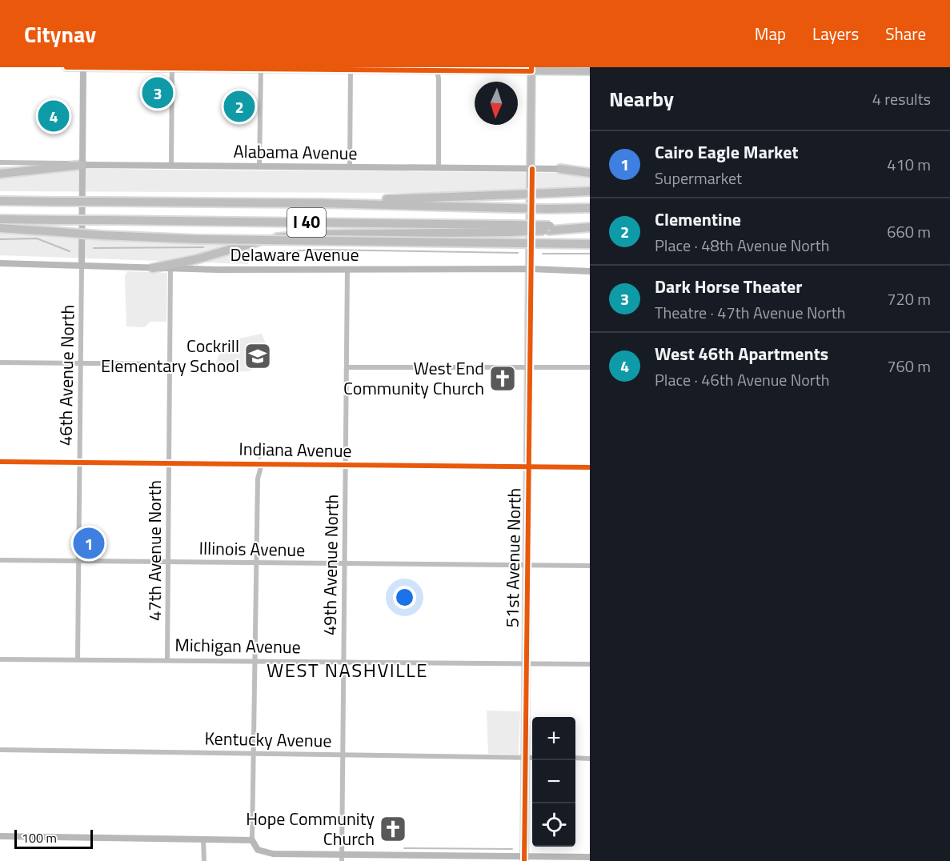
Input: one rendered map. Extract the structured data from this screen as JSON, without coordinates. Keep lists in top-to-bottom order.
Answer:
{
  "streets": {
    "highway": ["I 40"],
    "main road": [
      "Alabama Avenue",
      "Delaware Avenue",
      "46th Avenue North",
      "51st Avenue North"
    ],
    "street": [
      "Indiana Avenue",
      "Illinois Avenue",
      "47th Avenue North",
      "49th Avenue North",
      "Michigan Avenue",
      "Kentucky Avenue"
    ]
  },
  "crossings": [
    ["Alabama Avenue", "46th Avenue North"],
    ["Alabama Avenue", "51st Avenue North"],
    ["Delaware Avenue", "46th Avenue North"],
    ["Delaware Avenue", "47th Avenue North"],
    ["Delaware Avenue", "51st Avenue North"],
    ["Delaware Avenue", "49th Avenue North"],
    ["46th Avenue North", "Indiana Avenue"],
    ["46th Avenue North", "Illinois Avenue"],
    ["46th Avenue North", "Michigan Avenue"],
    ["Indiana Avenue", "47th Avenue North"],
    ["Indiana Avenue", "51st Avenue North"],
    ["Indiana Avenue", "49th Avenue North"],
    ["Illinois Avenue", "47th Avenue North"],
    ["Illinois Avenue", "51st Avenue North"],
    ["Illinois Avenue", "49th Avenue North"],
    ["47th Avenue North", "Michigan Avenue"],
    ["51st Avenue North", "Michigan Avenue"],
    ["51st Avenue North", "Kentucky Avenue"],
    ["49th Avenue North", "Michigan Avenue"],
    ["49th Avenue North", "Kentucky Avenue"]
  ],
  "districts": ["WEST NASHVILLE"],
  "places": {
    "school or university": ["Cockrill Elementary School"],
    "church": ["West End Community Church", "Hope Community Church"]
  },
  "scale_bar": "100 m",
  "north": "bottom",
  "page": {
    "header": "Citynav",
    "nav": ["Map", "Layers", "Share"],
    "heading": ["Nearby", "4 results"],
    "pins": [
      "3",
      "2",
      "4",
      "1"
    ],
    "list": [
      {
        "mark": "1",
        "name": "Cairo Eagle Market",
        "note": "Supermarket",
        "value": "410 m"
      },
      {
        "mark": "2",
        "name": "Clementine",
        "note": "Place · 48th Avenue North",
        "value": "660 m"
      },
      {
        "mark": "3",
        "name": "Dark Horse Theater",
        "note": "Theatre · 47th Avenue North",
        "value": "720 m"
      },
      {
        "mark": "4",
        "name": "West 46th Apartments",
        "note": "Place · 46th Avenue North",
        "value": "760 m"
      }
    ],
    "map_buttons": ["+", "−"],
    "scale": "100 m"
  }
}
